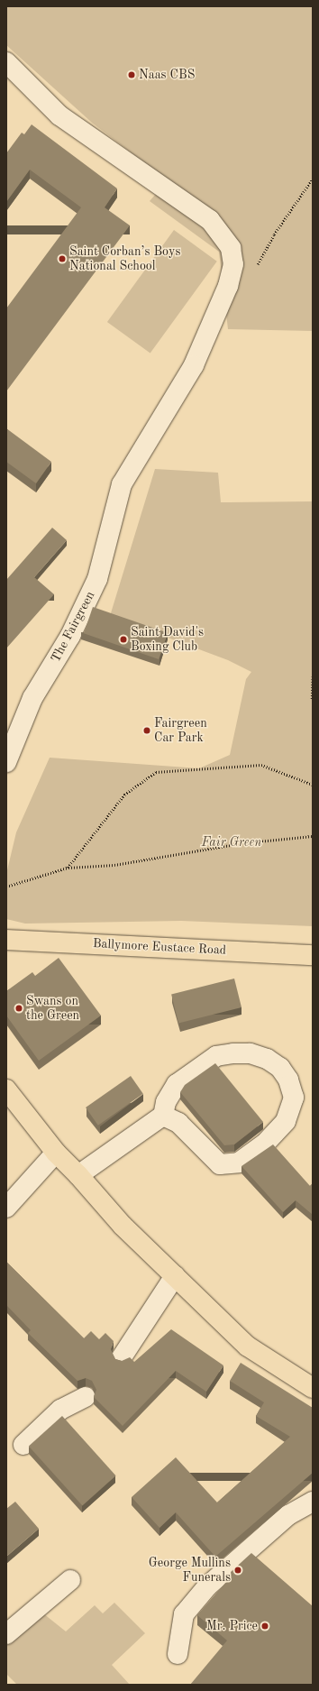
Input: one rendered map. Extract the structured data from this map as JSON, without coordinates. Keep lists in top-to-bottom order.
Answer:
{
  "streets": {
    "main road": ["Ballymore Eustace Road"],
    "street": ["The Fairgreen"]
  },
  "parks": ["Fair Green"],
  "places": [
    "Naas CBS",
    "Saint Corban’s Boys National School",
    "Saint David's Boxing Club",
    "Fairgreen Car Park",
    "Swans on the Green",
    "George Mullins Funerals",
    "Mr. Price"
  ]
}
